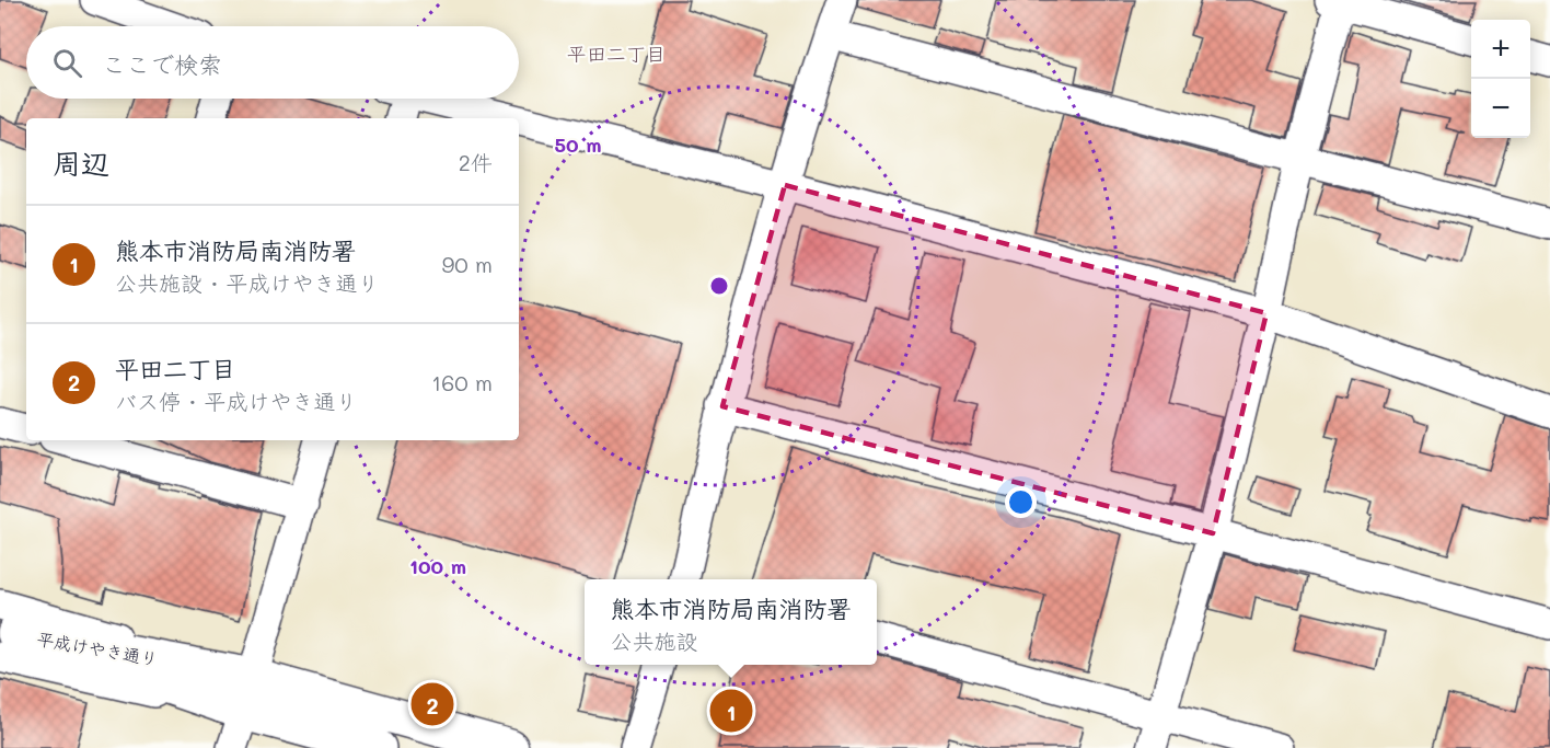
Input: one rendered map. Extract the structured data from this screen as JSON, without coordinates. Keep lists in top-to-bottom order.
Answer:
{
  "streets": {
    "street": ["平成けやき通り"]
  },
  "districts": ["平田二丁目"],
  "page": {
    "map_buttons": ["+", "−"],
    "search": "ここで検索",
    "heading": ["周辺", "2件"],
    "list": [
      {
        "mark": "1",
        "name": "熊本市消防局南消防署",
        "note": "公共施設 · 平成けやき通り",
        "value": "90 m"
      },
      {
        "mark": "2",
        "name": "平田二丁目",
        "note": "バス停 · 平成けやき通り",
        "value": "160 m"
      }
    ],
    "popup": ["熊本市消防局南消防署", "公共施設"],
    "pins": ["2", "1"]
  },
  "rings": ["50 m", "100 m"]
}
